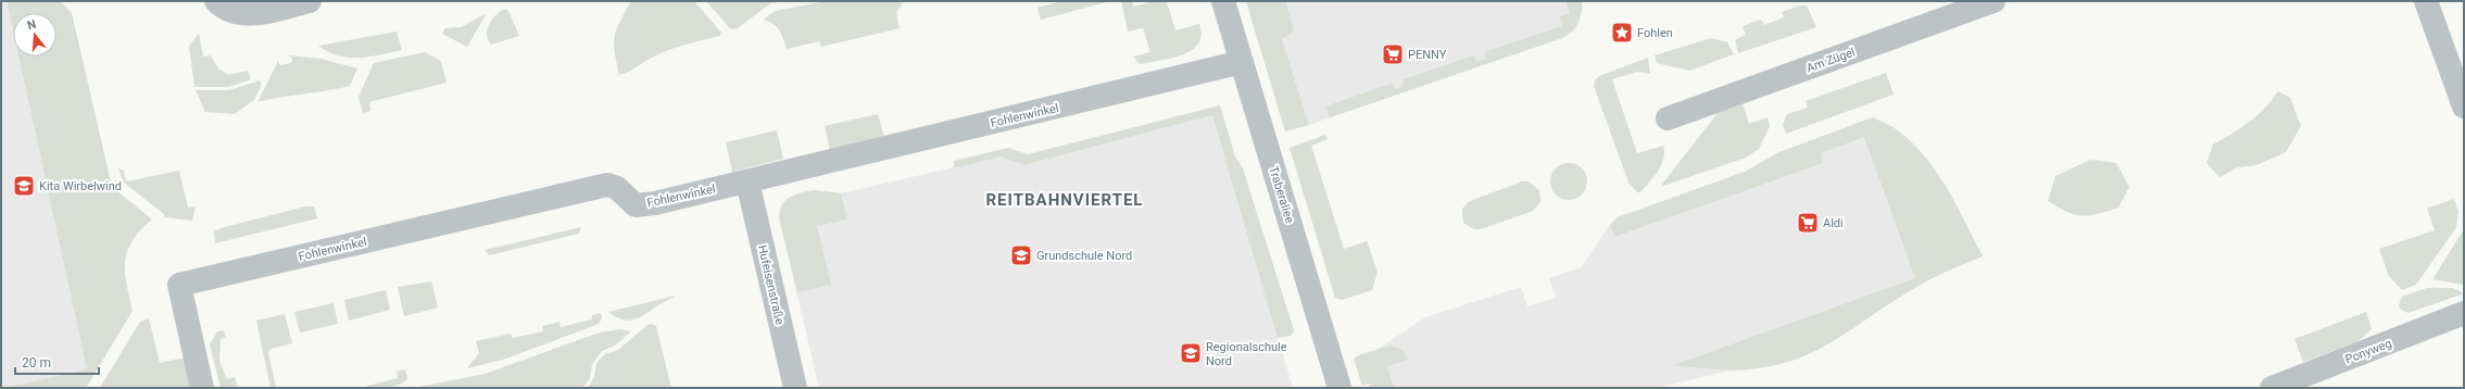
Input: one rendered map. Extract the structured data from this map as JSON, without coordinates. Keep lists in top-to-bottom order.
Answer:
{
  "streets": {
    "street": [
      "Am Zügel",
      "Fohlenwinkel",
      "Traberallee",
      "Hufeisenstraße",
      "Ponyweg"
    ]
  },
  "crossings": [
    ["Fohlenwinkel", "Traberallee"],
    ["Fohlenwinkel", "Hufeisenstraße"]
  ],
  "districts": ["REITBAHNVIERTEL"],
  "places": {
    "place": ["Fohlen"],
    "supermarket": ["PENNY", "Aldi"],
    "school or university": ["Kita Wirbelwind", "Grundschule Nord", "Regionalschule Nord"]
  },
  "scale_bar": "20 m",
  "north": "top"
}
